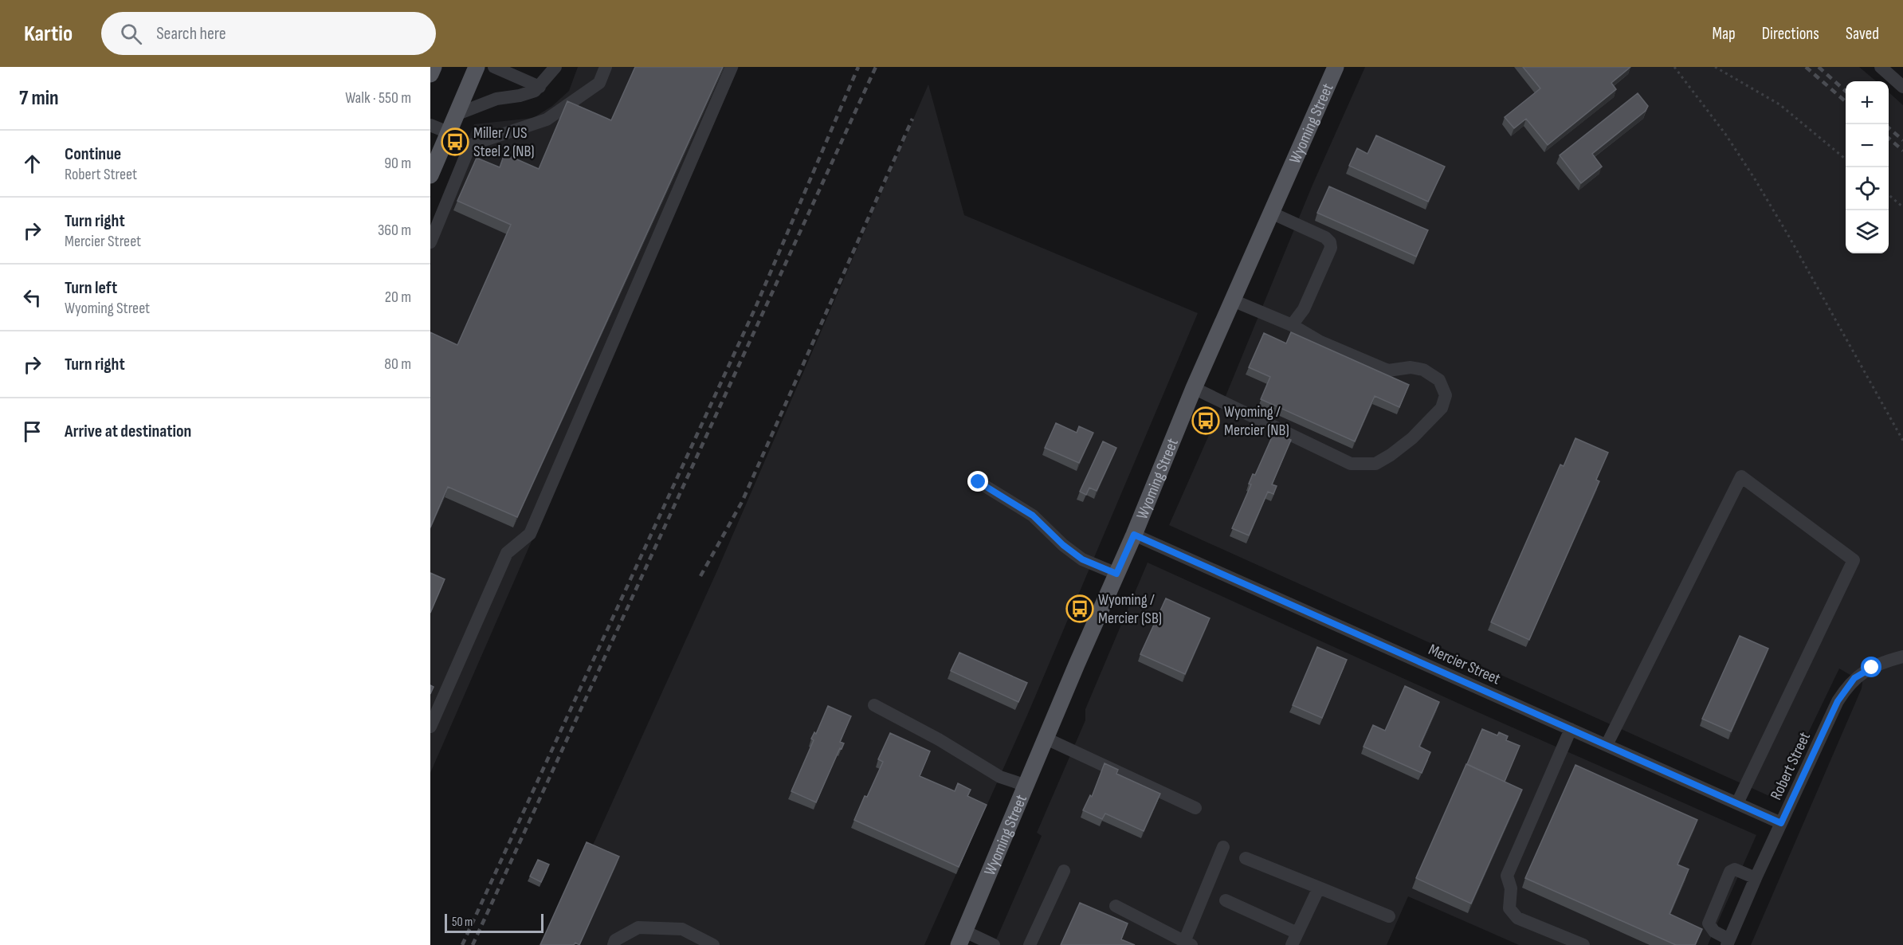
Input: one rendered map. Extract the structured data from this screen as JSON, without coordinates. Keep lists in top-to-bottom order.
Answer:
{
  "streets": {
    "main road": ["Wyoming Street"],
    "street": ["Mercier Street", "Robert Street"]
  },
  "crossings": [
    ["Wyoming Street", "Mercier Street"],
    ["Mercier Street", "Robert Street"]
  ],
  "places": {
    "bus stop": ["Miller / US Steel 2 (NB)", "Wyoming / Mercier (NB)", "Wyoming / Mercier (SB)"]
  },
  "scale_bar": "50 m",
  "page": {
    "header": "Kartio",
    "search": "Search here",
    "nav": ["Map", "Directions", "Saved"],
    "heading": ["7 min", "Walk · 550 m"],
    "map_buttons": ["+", "−"],
    "list": [
      ["Continue", "Robert Street", "90 m"],
      ["Turn right", "Mercier Street", "360 m"],
      ["Turn left", "Wyoming Street", "20 m"],
      ["Turn right", "80 m"],
      "Arrive at destination"
    ],
    "scale": "50 m"
  }
}
